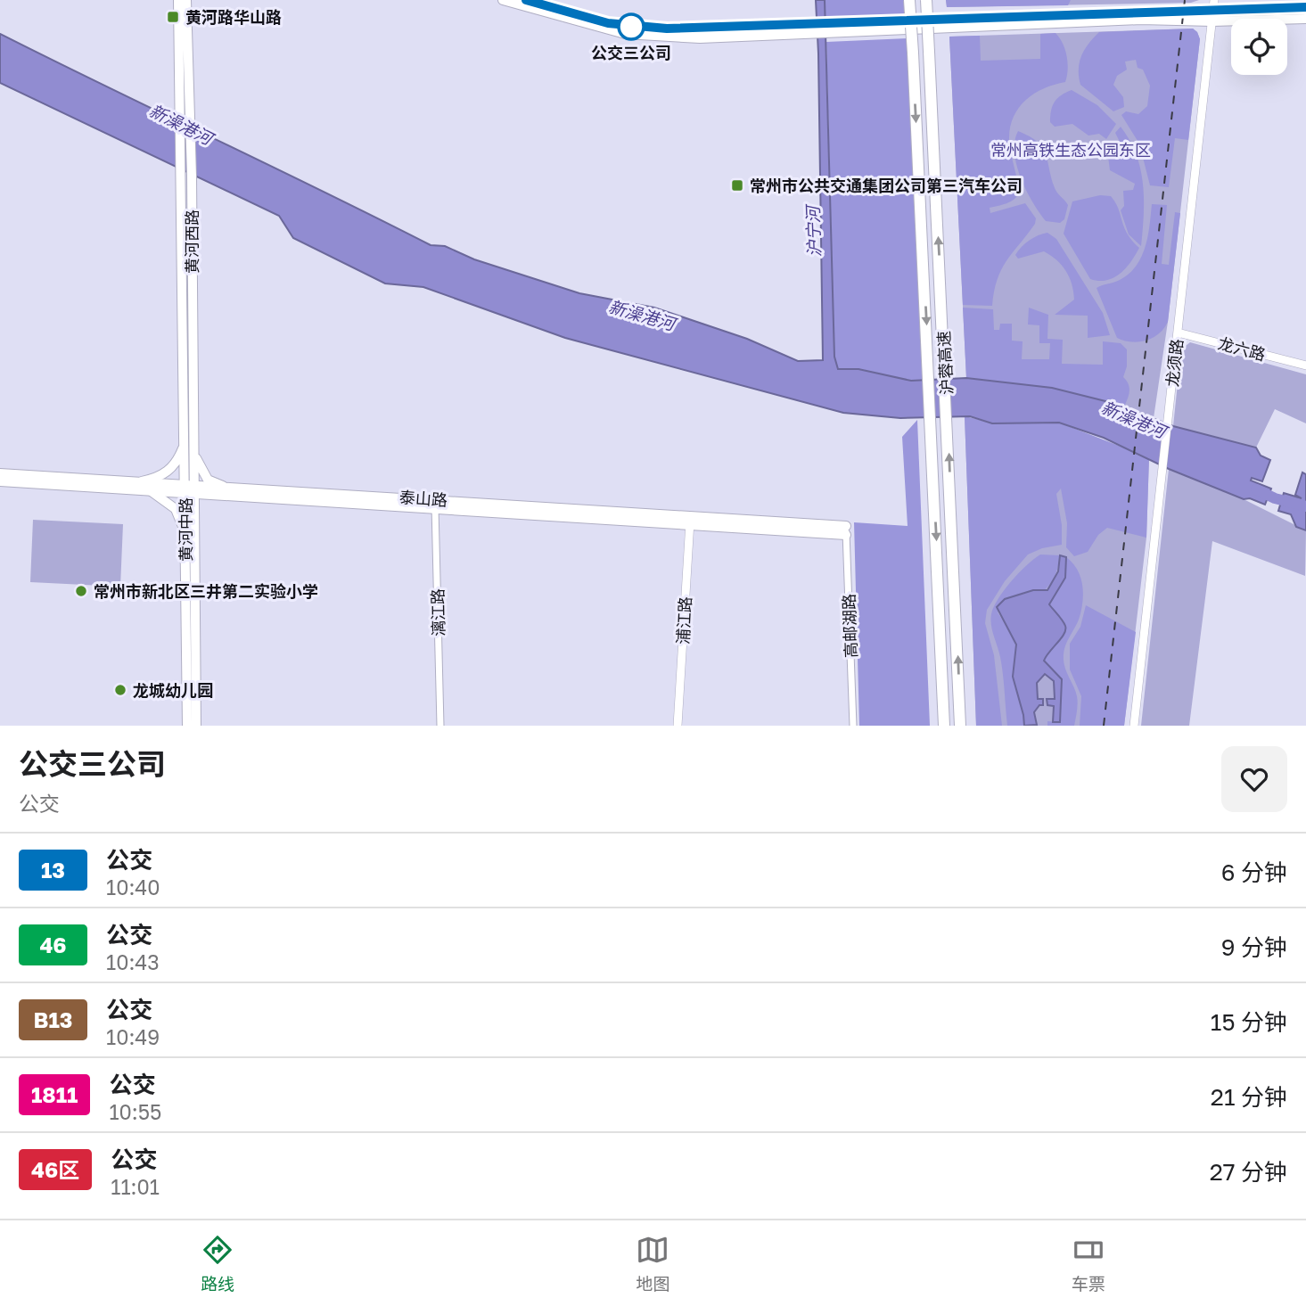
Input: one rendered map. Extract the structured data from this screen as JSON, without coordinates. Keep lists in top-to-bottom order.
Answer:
{
  "streets": {
    "highway": ["沪蓉高速"],
    "main road": ["黄河西路", "泰山路", "黄河中路"],
    "street": [
      "龙六路",
      "龙须路",
      "漓江路",
      "浦江路",
      "高邮湖路"
    ]
  },
  "crossings": [
    ["黄河西路", "泰山路"],
    ["黄河西路", "黄河中路"],
    ["龙六路", "龙须路"],
    ["泰山路", "黄河中路"],
    ["泰山路", "漓江路"],
    ["泰山路", "浦江路"],
    ["泰山路", "高邮湖路"]
  ],
  "water": ["新澡港河", "沪宁河"],
  "parks": ["常州高铁生态公园东区"],
  "places": {
    "transit": ["黄河路华山路", "常州市公共交通集团公司第三汽车公司"],
    "other": ["公交三公司", "常州市新北区三井第二实验小学", "龙城幼儿园"]
  },
  "lines": ["bus line 13"],
  "page": {
    "heading": ["公交三公司", "公交"],
    "list": [
      {
        "mark": "13",
        "name": "公交",
        "note": "10:40",
        "value": "6 分钟"
      },
      {
        "mark": "46",
        "name": "公交",
        "note": "10:43",
        "value": "9 分钟"
      },
      {
        "mark": "B13",
        "name": "公交",
        "note": "10:49",
        "value": "15 分钟"
      },
      {
        "mark": "1811",
        "name": "公交",
        "note": "10:55",
        "value": "21 分钟"
      },
      {
        "mark": "46区",
        "name": "公交",
        "note": "11:01",
        "value": "27 分钟"
      }
    ],
    "tabs": ["路线", "地图", "车票"]
  }
}
